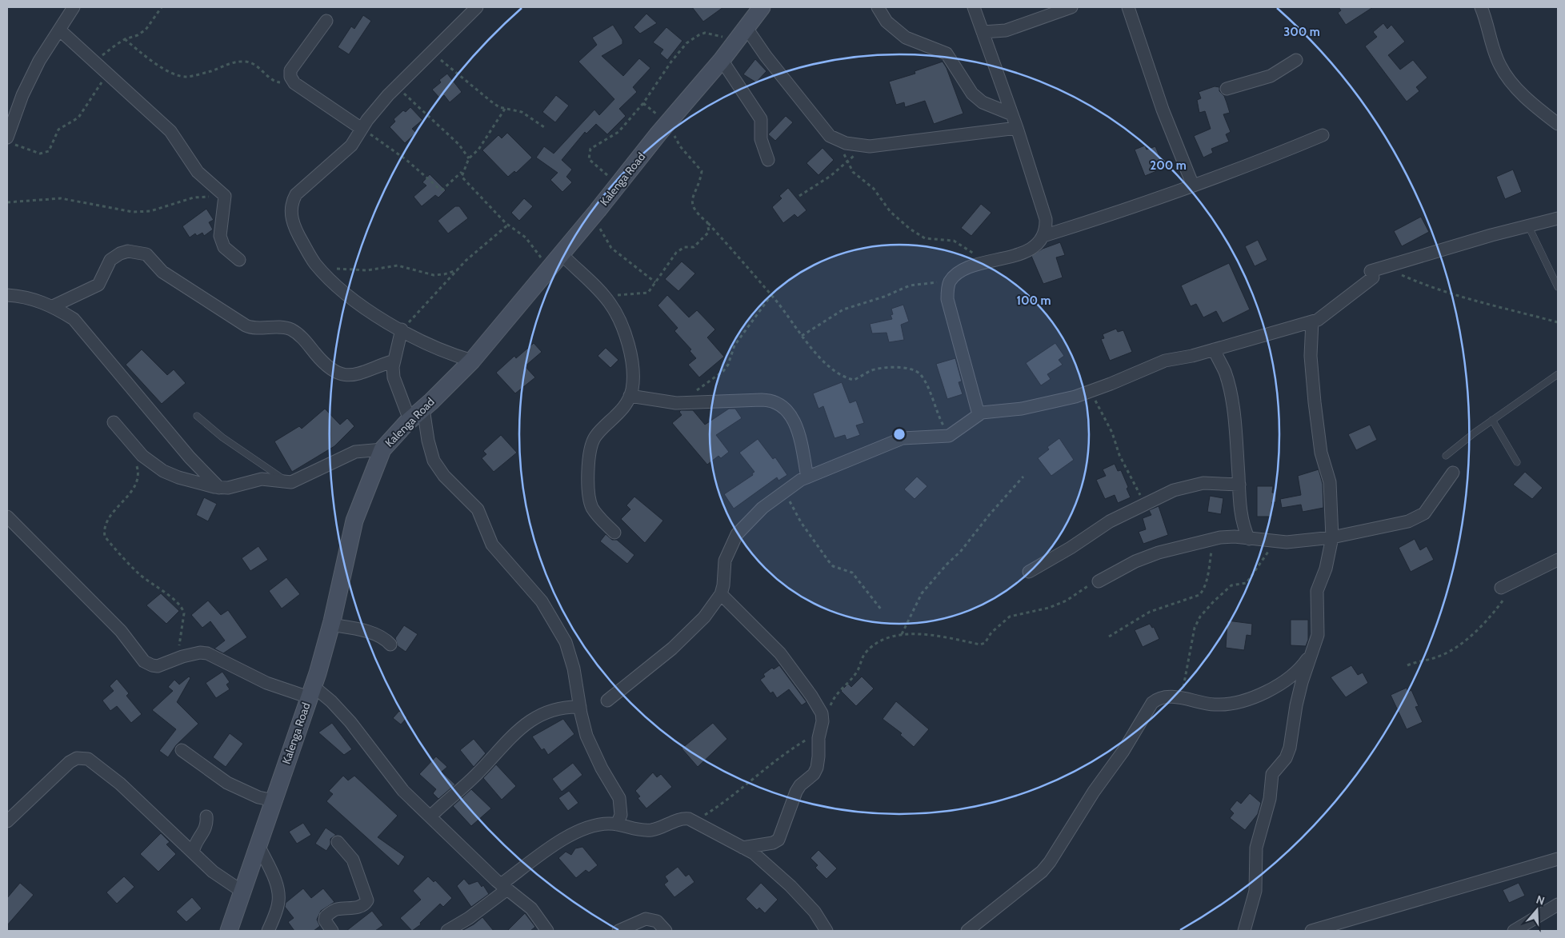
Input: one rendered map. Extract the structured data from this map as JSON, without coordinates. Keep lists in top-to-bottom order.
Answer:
{
  "streets": {
    "main road": ["Kalenga Road"]
  },
  "north": "top",
  "rings": ["300 m", "200 m", "100 m"]
}
